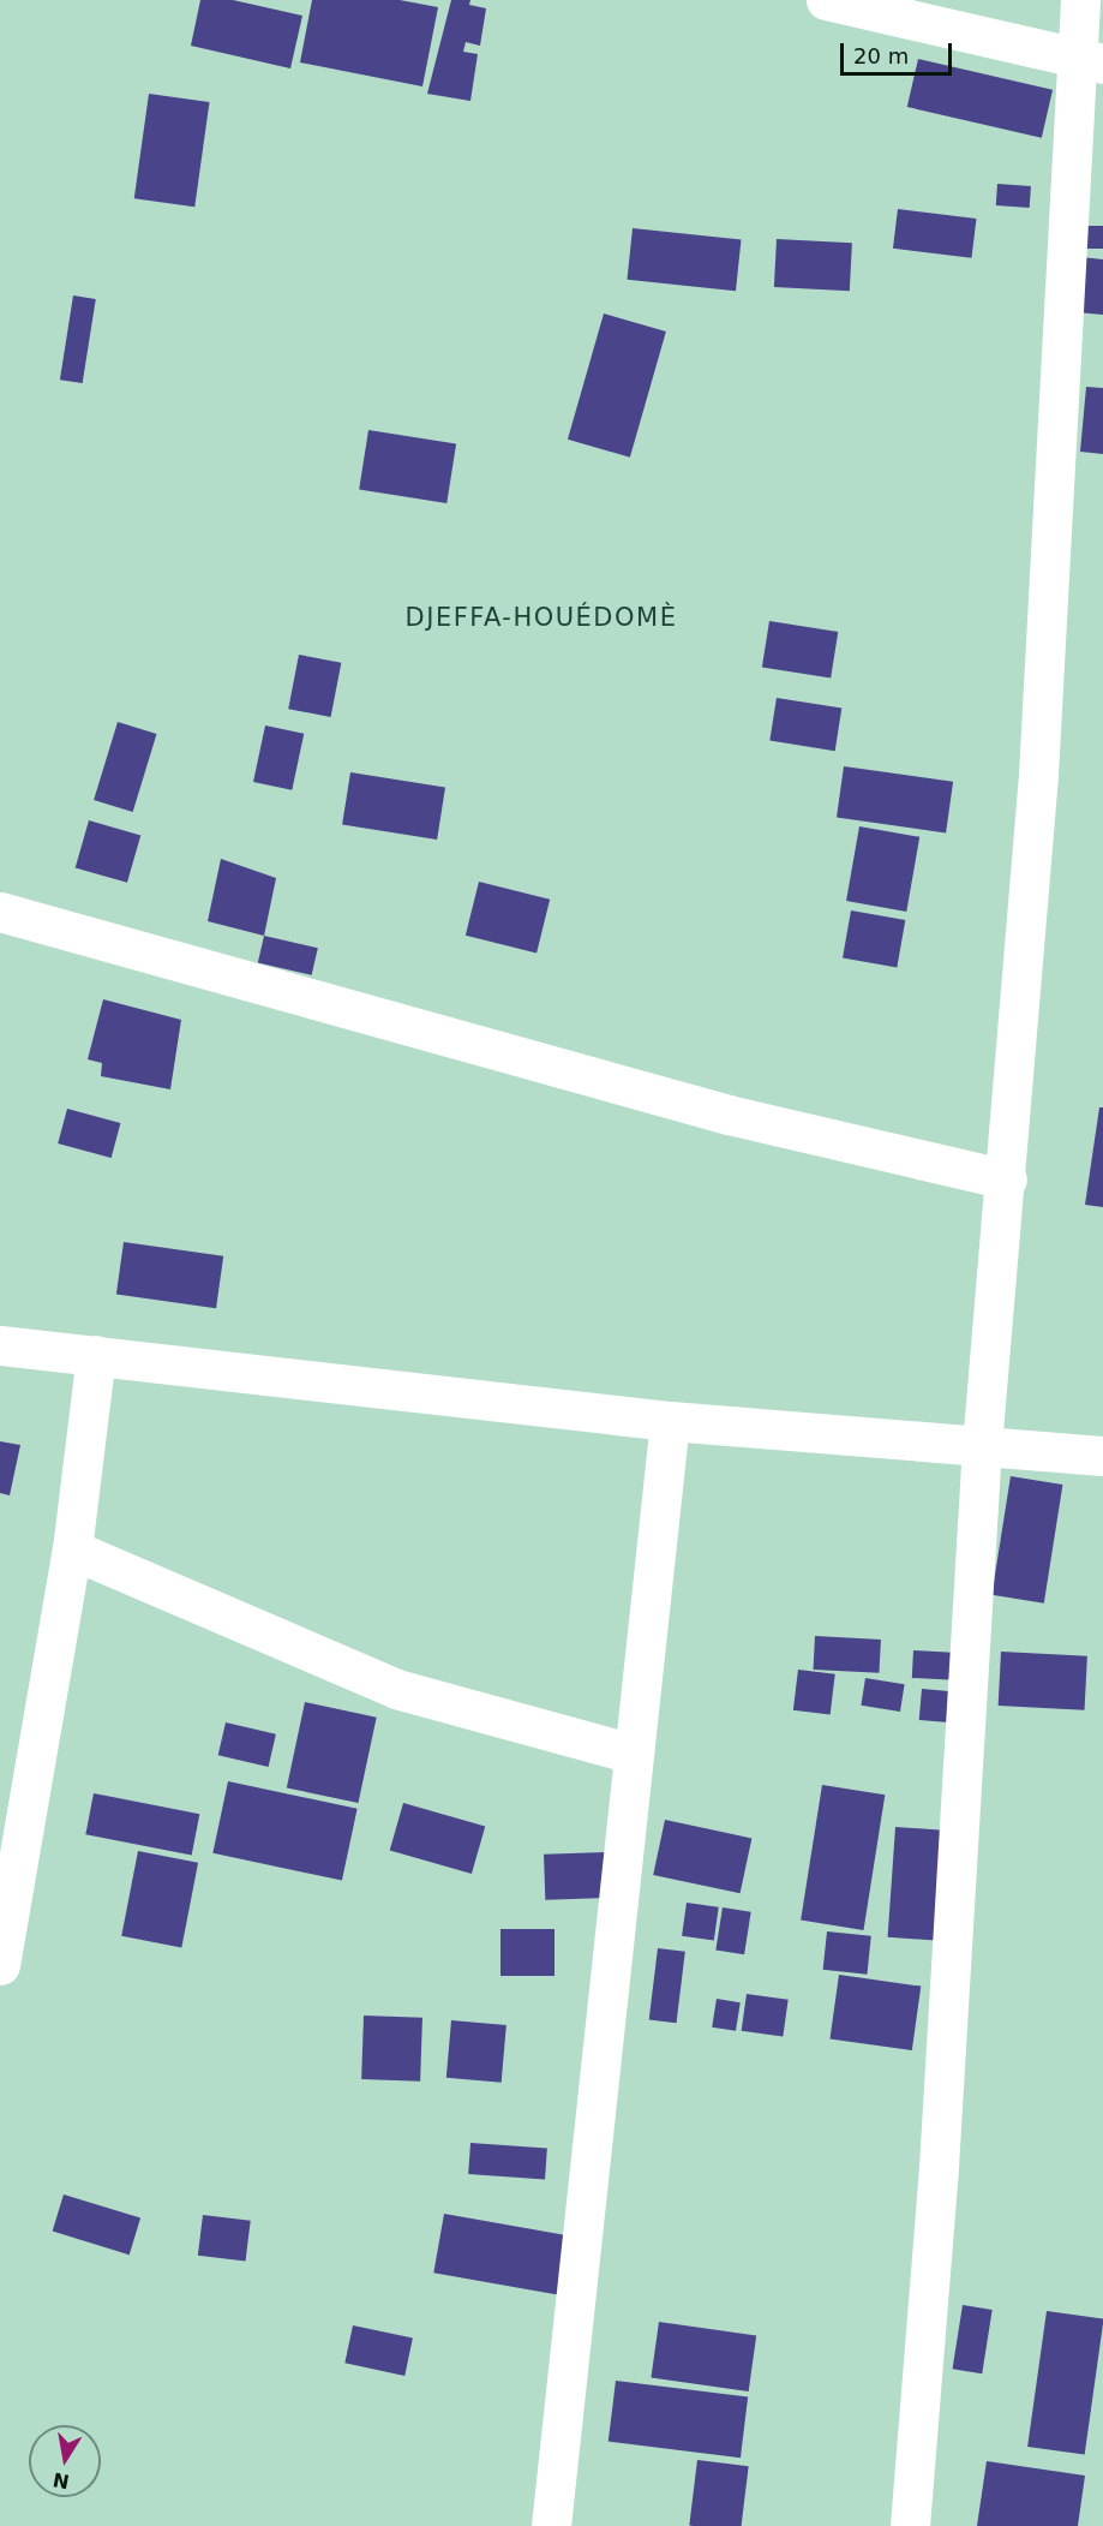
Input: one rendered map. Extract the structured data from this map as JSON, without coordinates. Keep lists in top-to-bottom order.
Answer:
{
  "districts": ["DJEFFA-HOUÉDOMÈ"],
  "scale_bar": "20 m",
  "north": "bottom"
}
